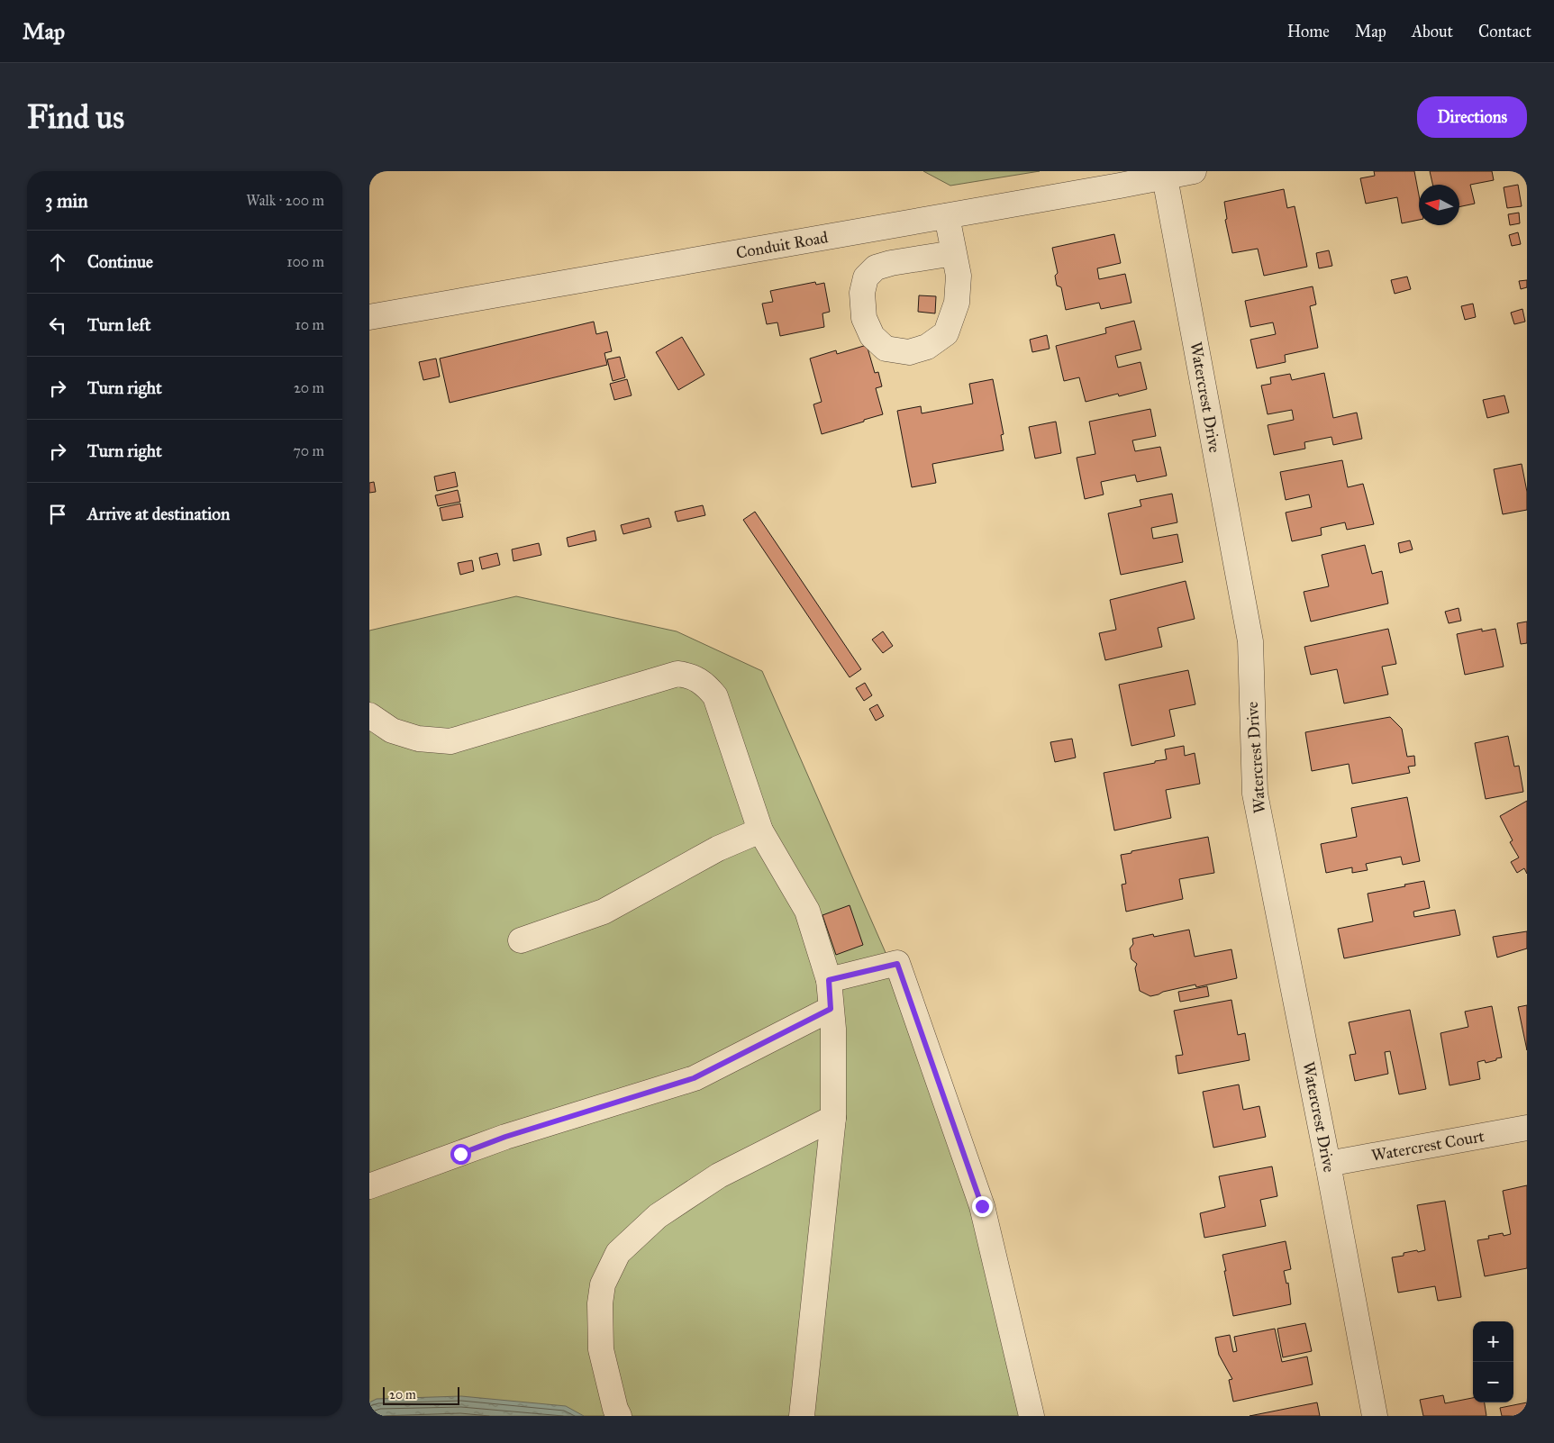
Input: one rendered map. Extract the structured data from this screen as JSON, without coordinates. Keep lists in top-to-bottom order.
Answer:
{
  "streets": {
    "street": ["Conduit Road", "Watercrest Drive", "Watercrest Court"]
  },
  "crossings": [
    ["Conduit Road", "Watercrest Drive"],
    ["Watercrest Drive", "Watercrest Court"]
  ],
  "scale_bar": "20 m",
  "north": "left",
  "page": {
    "header": "Map",
    "nav": [
      "Home",
      "Map",
      "About",
      "Contact"
    ],
    "buttons": "Directions",
    "title": "Find us",
    "heading": ["3 min", "Walk · 200 m"],
    "list": [
      ["Continue", "100 m"],
      ["Turn left", "10 m"],
      ["Turn right", "20 m"],
      ["Turn right", "70 m"],
      "Arrive at destination"
    ],
    "map_buttons": ["+", "−"],
    "scale": "20 m"
  }
}
